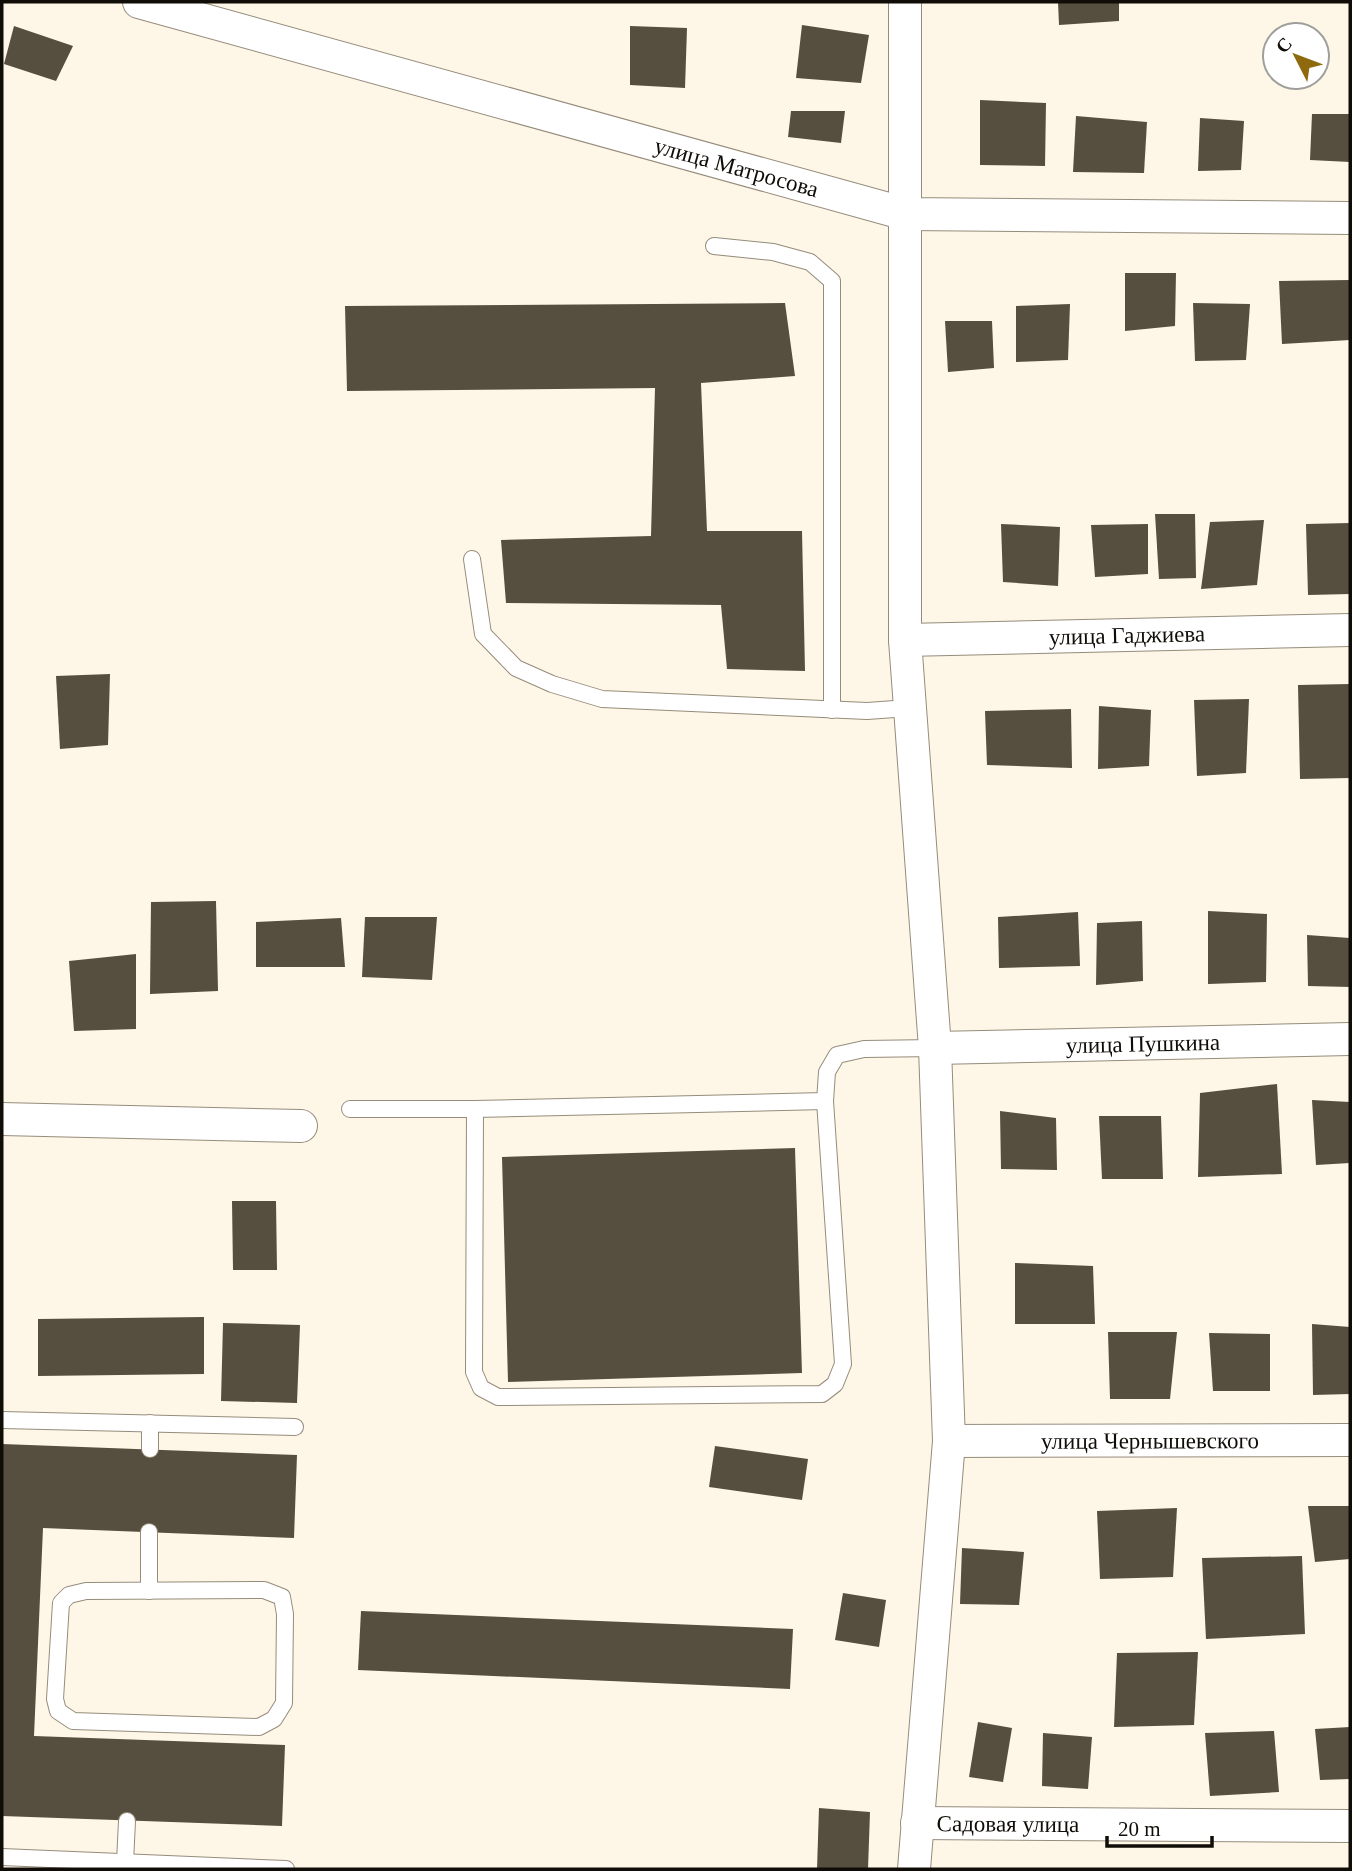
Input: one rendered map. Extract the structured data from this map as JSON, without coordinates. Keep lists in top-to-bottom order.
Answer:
{
  "streets": {
    "street": [
      "улица Матросова",
      "улица Гаджиева",
      "улица Пушкина",
      "улица Чернышевского",
      "Садовая улица"
    ]
  },
  "scale_bar": "20 m",
  "north": "top left"
}
